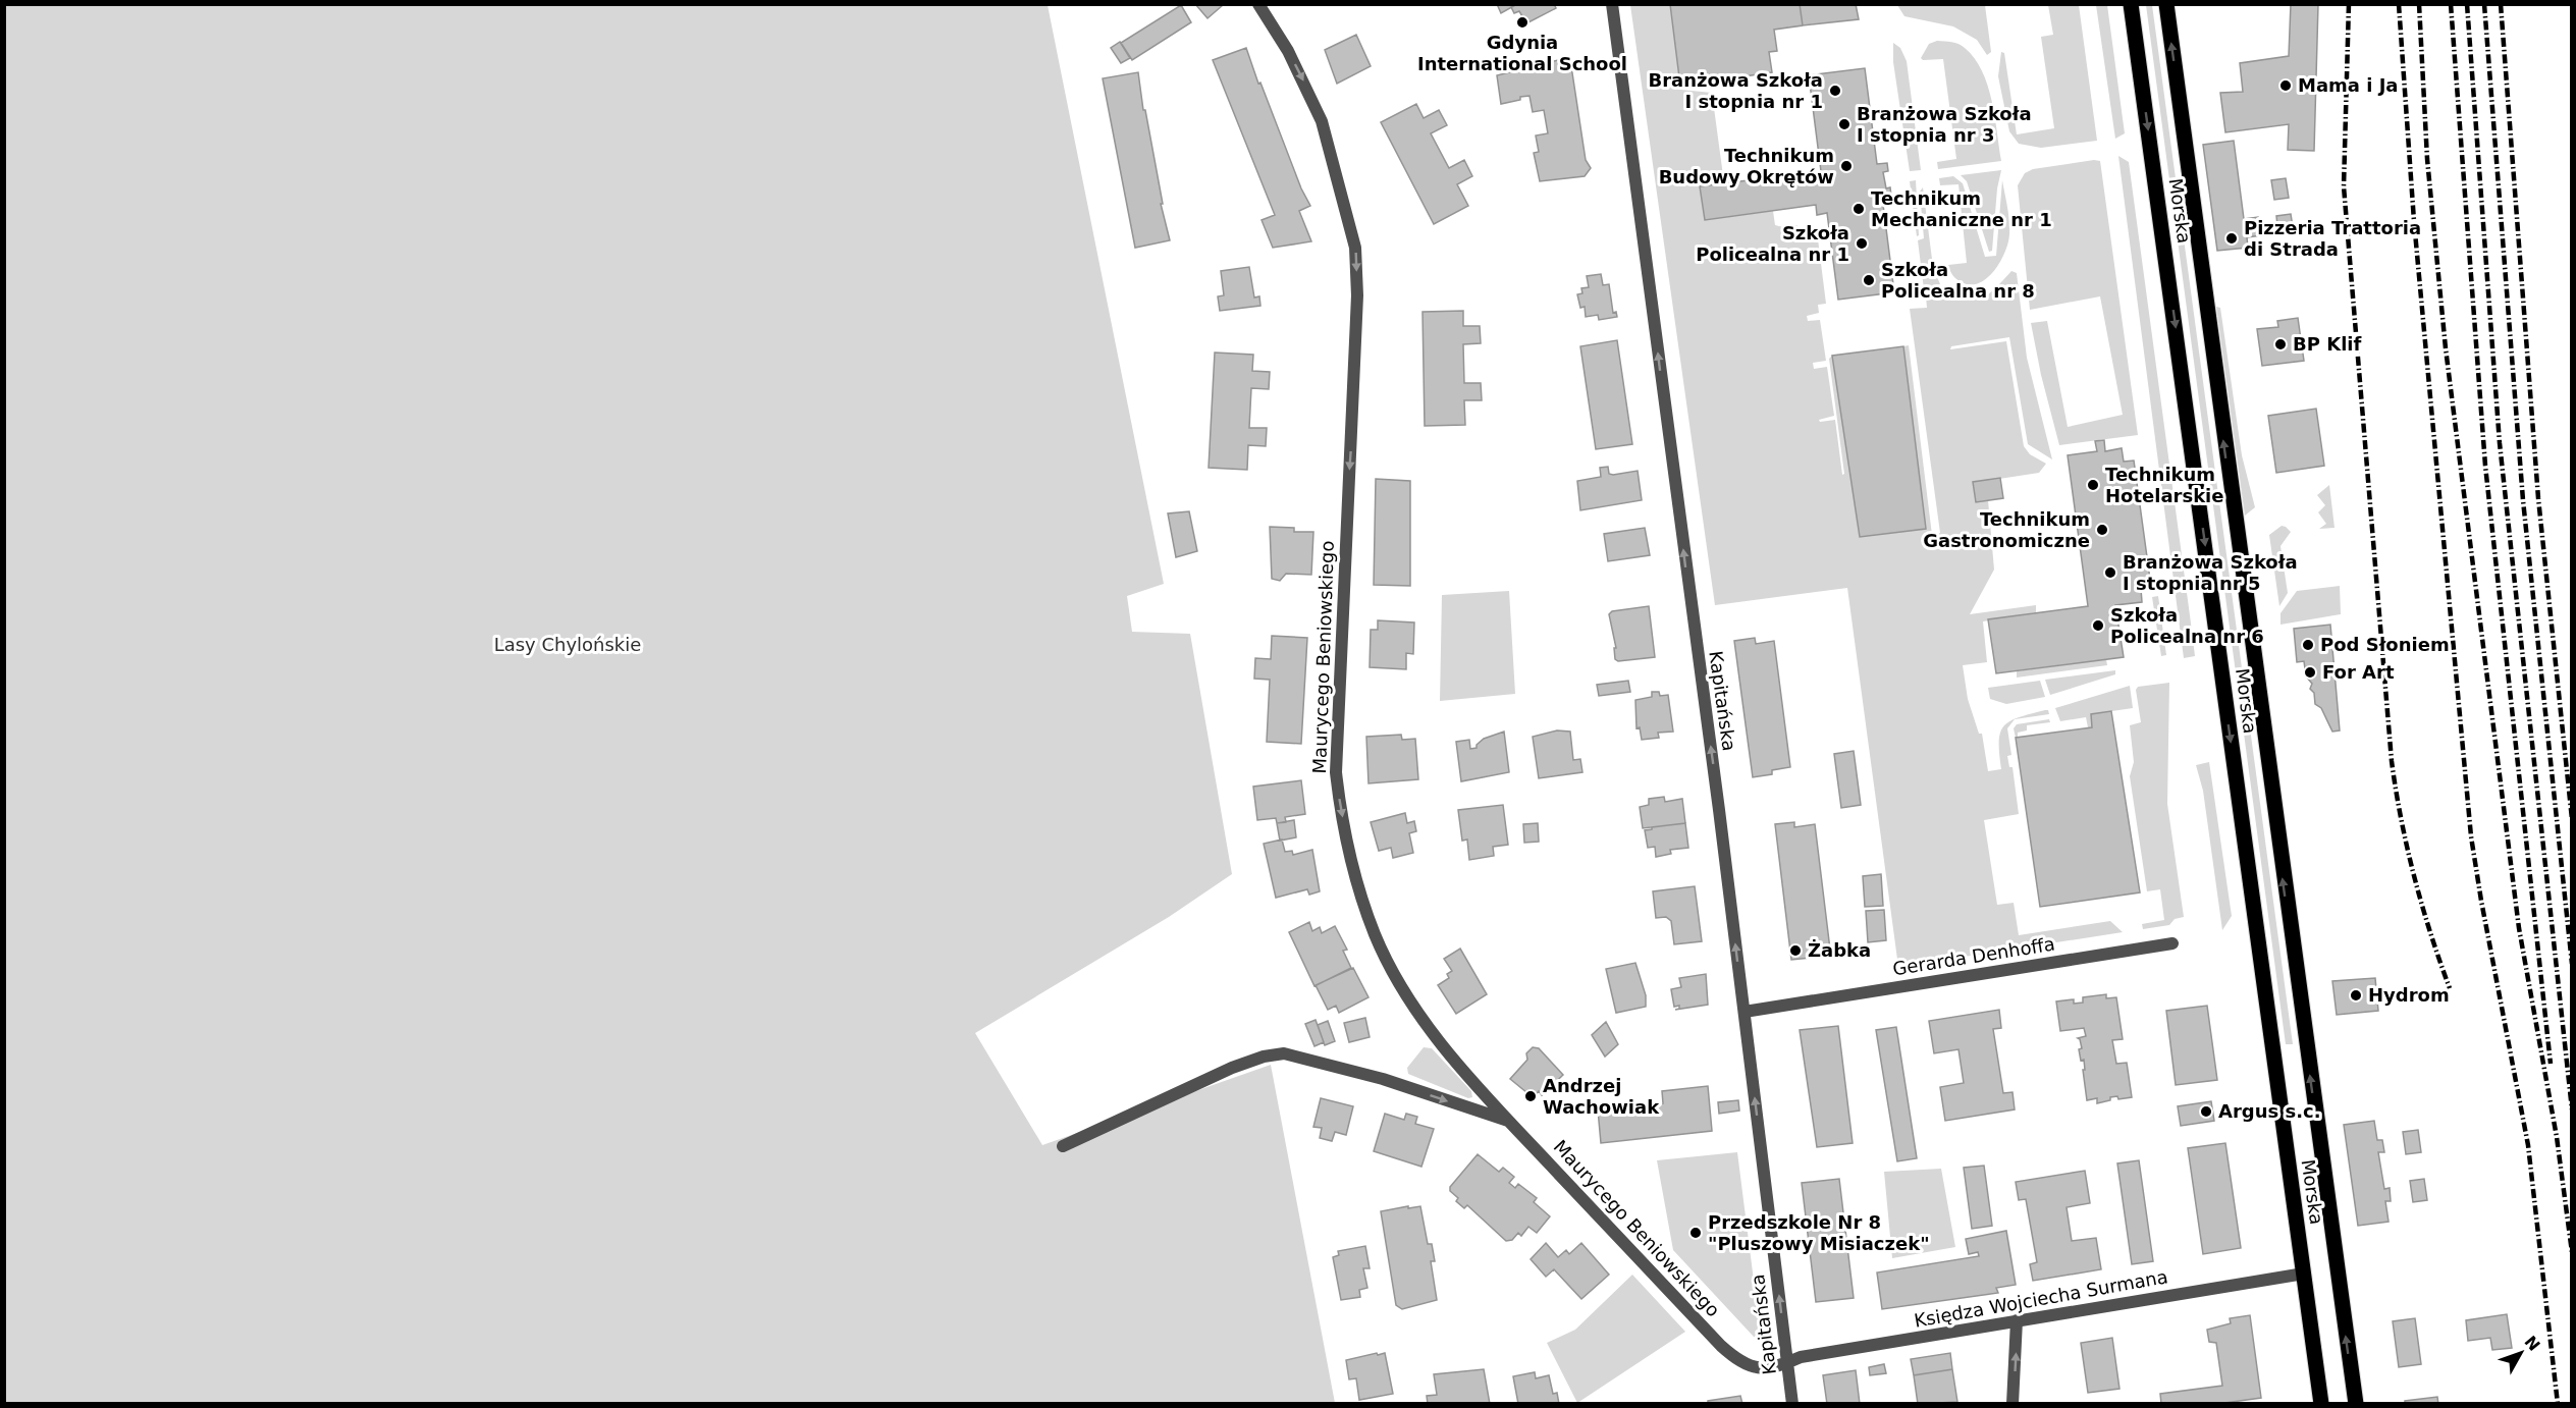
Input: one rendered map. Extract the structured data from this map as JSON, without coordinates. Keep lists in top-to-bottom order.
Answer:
{
  "streets": {
    "main road": ["Morska"],
    "street": [
      "Maurycego Beniowskiego",
      "Kapitańska",
      "Gerarda Denhoffa",
      "Księdza Wojciecha Surmana"
    ]
  },
  "crossings": [
    ["Morska", "Księdza Wojciecha Surmana"],
    ["Maurycego Beniowskiego", "Kapitańska"],
    ["Maurycego Beniowskiego", "Księdza Wojciecha Surmana"],
    ["Kapitańska", "Gerarda Denhoffa"],
    ["Kapitańska", "Księdza Wojciecha Surmana"]
  ],
  "one_way": ["Maurycego Beniowskiego", "Kapitańska"],
  "parks": ["Lasy Chylońskie"],
  "places": [
    "Gdynia International School",
    "Mama i Ja",
    "Branżowa Szkoła I stopnia nr 1",
    "Branżowa Szkoła I stopnia nr 3",
    "Technikum Budowy Okrętów",
    "Technikum Mechaniczne nr 1",
    "Pizzeria Trattoria di Strada",
    "Szkoła Policealna nr 1",
    "Szkoła Policealna nr 8",
    "BP Klif",
    "Technikum Hotelarskie",
    "Technikum Gastronomiczne",
    "Branżowa Szkoła I stopnia nr 5",
    "Szkoła Policealna nr 6",
    "Pod Słoniem",
    "For Art",
    "Żabka",
    "Hydrom",
    "Andrzej Wachowiak",
    "Argus s.c.",
    "Przedszkole Nr 8 \"Pluszowy Misiaczek\""
  ],
  "north": "top right"
}
